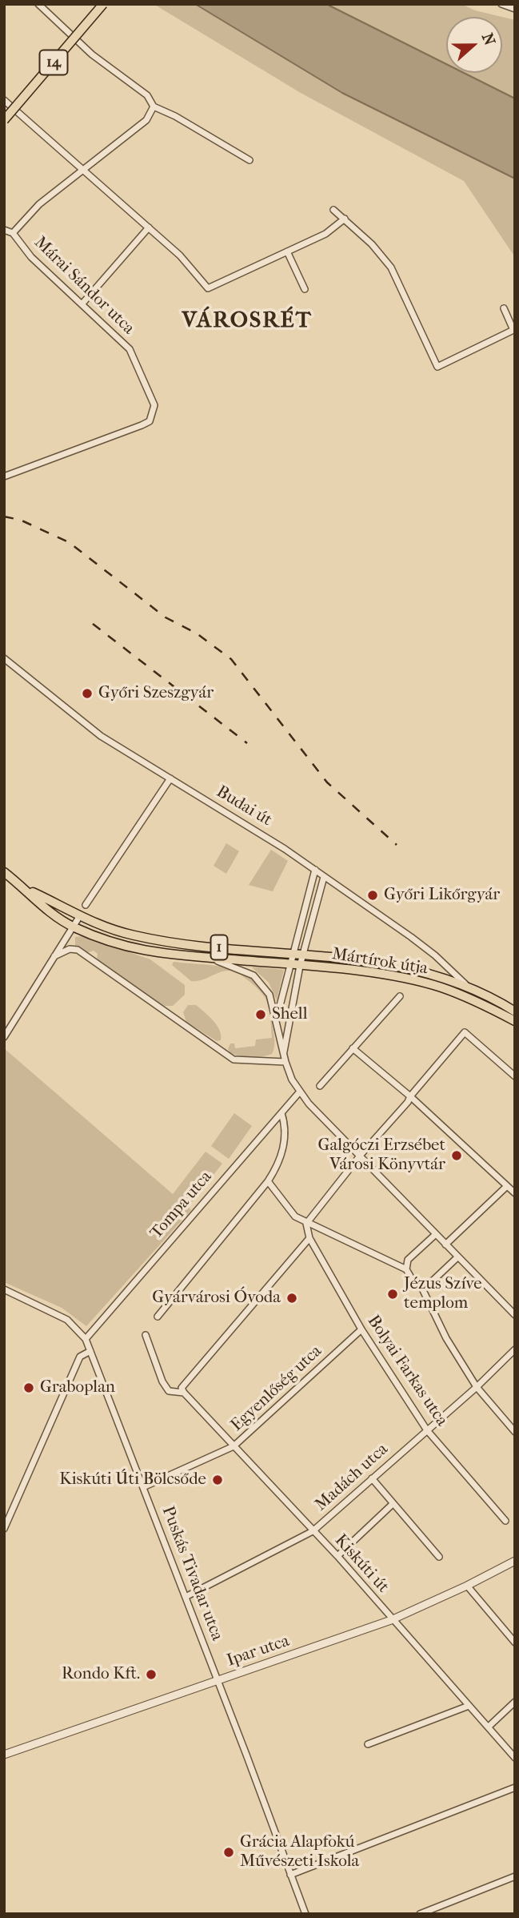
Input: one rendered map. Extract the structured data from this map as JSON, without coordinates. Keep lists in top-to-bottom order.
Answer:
{
  "streets": {
    "main road": ["14", "1", "Mártírok útja"],
    "street": [
      "Márai Sándor utca",
      "Budai út",
      "Tompa utca",
      "Bolyai Farkas utca",
      "Egyenlőség utca",
      "Madách utca",
      "Kiskúti út",
      "Puskás Tivadar utca",
      "Ipar utca"
    ]
  },
  "crossings": [
    ["Budai út", "Mártírok útja"],
    ["1", "Mártírok útja"],
    ["Tompa utca", "Puskás Tivadar utca"],
    ["Bolyai Farkas utca", "Egyenlőség utca"],
    ["Bolyai Farkas utca", "Madách utca"],
    ["Egyenlőség utca", "Kiskúti út"],
    ["Egyenlőség utca", "Puskás Tivadar utca"],
    ["Madách utca", "Kiskúti út"],
    ["Madách utca", "Puskás Tivadar utca"],
    ["Kiskúti út", "Ipar utca"],
    ["Puskás Tivadar utca", "Ipar utca"]
  ],
  "districts": ["VÁROSRÉT"],
  "places": [
    "Győri Szeszgyár",
    "Győri Likőrgyár",
    "Shell",
    "Galgóczi Erzsébet Városi Könyvtár",
    "Jézus Szíve templom",
    "Gyárvárosi Óvoda",
    "Graboplan",
    "Kiskúti Úti Bölcsőde",
    "Rondo Kft.",
    "Grácia Alapfokú Művészeti Iskola"
  ],
  "north": "right"
}
